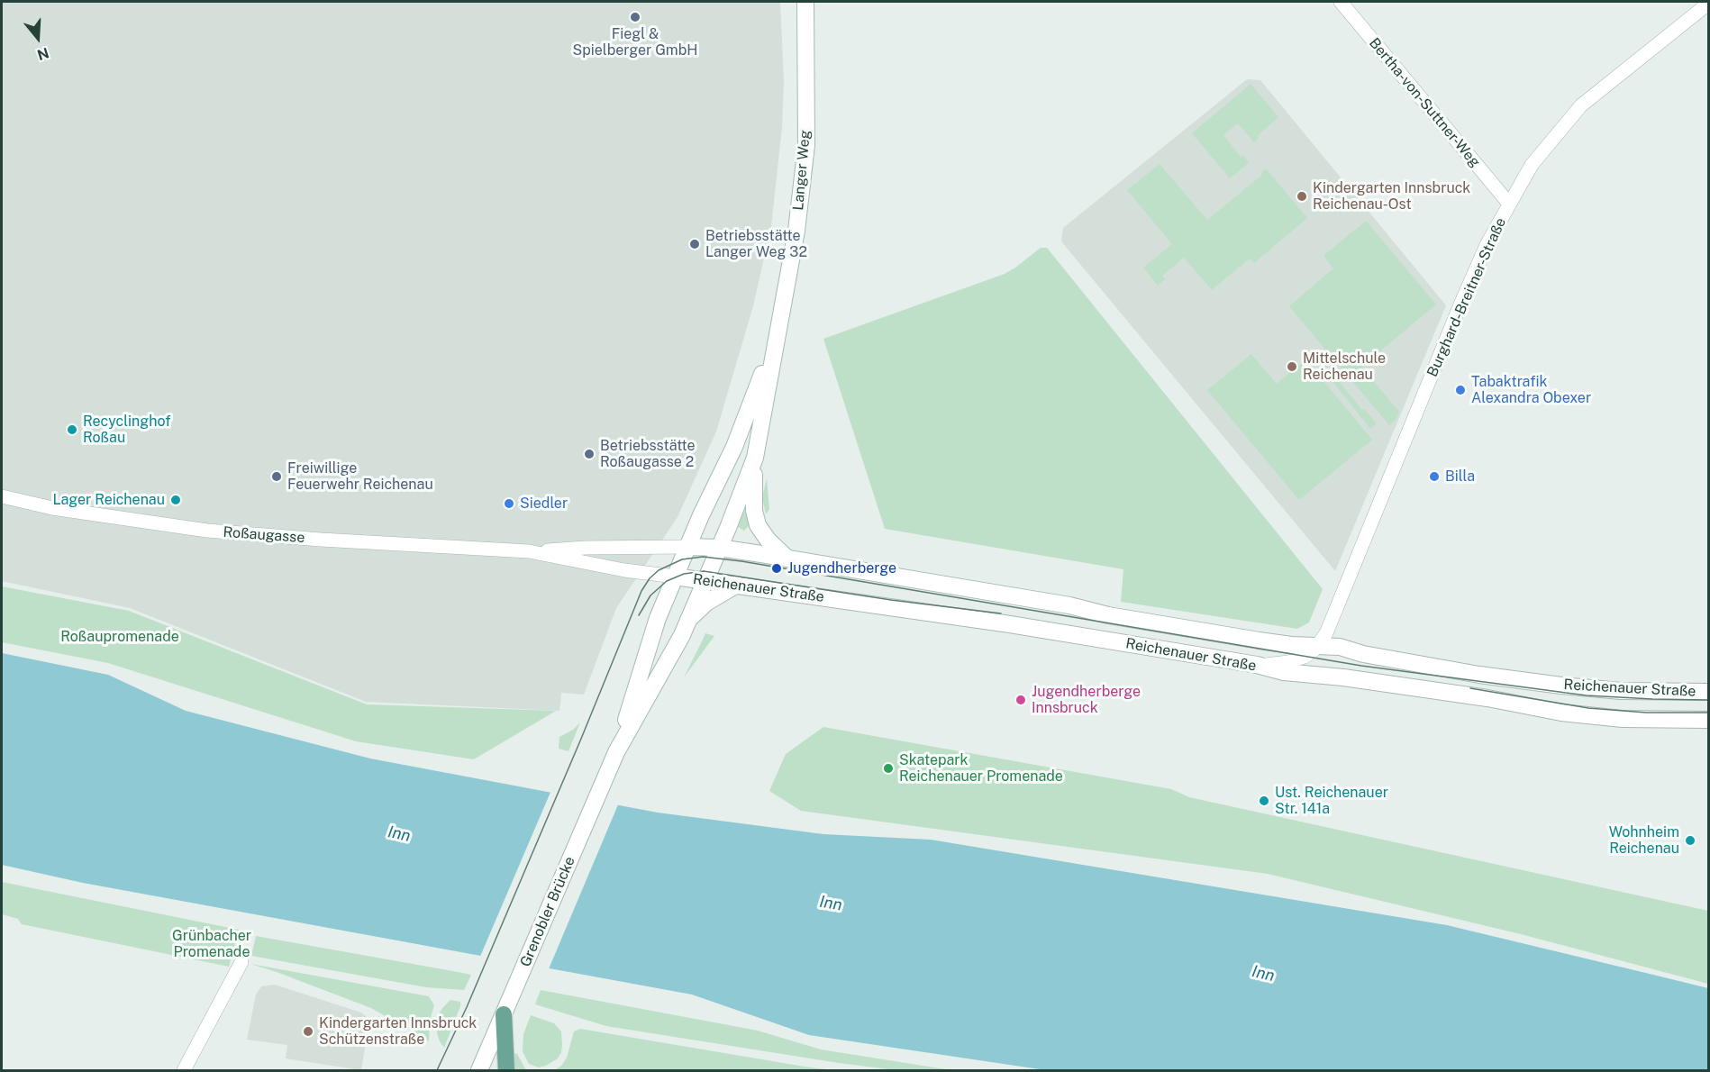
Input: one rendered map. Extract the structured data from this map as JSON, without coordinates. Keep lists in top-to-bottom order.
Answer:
{
  "streets": {
    "street": [
      "Bertha-von-Suttner-Weg",
      "Langer Weg",
      "Burghard-Breitner-Straße",
      "Roßaugasse",
      "Reichenauer Straße",
      "Grenobler Brücke"
    ]
  },
  "crossings": [
    ["Bertha-von-Suttner-Weg", "Burghard-Breitner-Straße"],
    ["Langer Weg", "Roßaugasse"],
    ["Langer Weg", "Reichenauer Straße"],
    ["Langer Weg", "Grenobler Brücke"],
    ["Burghard-Breitner-Straße", "Reichenauer Straße"],
    ["Roßaugasse", "Reichenauer Straße"],
    ["Roßaugasse", "Grenobler Brücke"],
    ["Reichenauer Straße", "Grenobler Brücke"]
  ],
  "water": ["Inn"],
  "parks": ["Roßaupromenade", "Grünbacher Promenade"],
  "places": [
    "Fiegl & Spielberger GmbH",
    "Kindergarten Innsbruck Reichenau-Ost",
    "Betriebsstätte Langer Weg 32",
    "Mittelschule Reichenau",
    "Tabaktrafik Alexandra Obexer",
    "Recyclinghof Roßau",
    "Betriebsstätte Roßaugasse 2",
    "Freiwillige Feuerwehr Reichenau",
    "Billa",
    "Lager Reichenau",
    "Siedler",
    "Jugendherberge",
    "Jugendherberge Innsbruck",
    "Skatepark Reichenauer Promenade",
    "Ust. Reichenauer Str. 141a",
    "Wohnheim Reichenau",
    "Kindergarten Innsbruck Schützenstraße"
  ],
  "north": "bottom"
}
